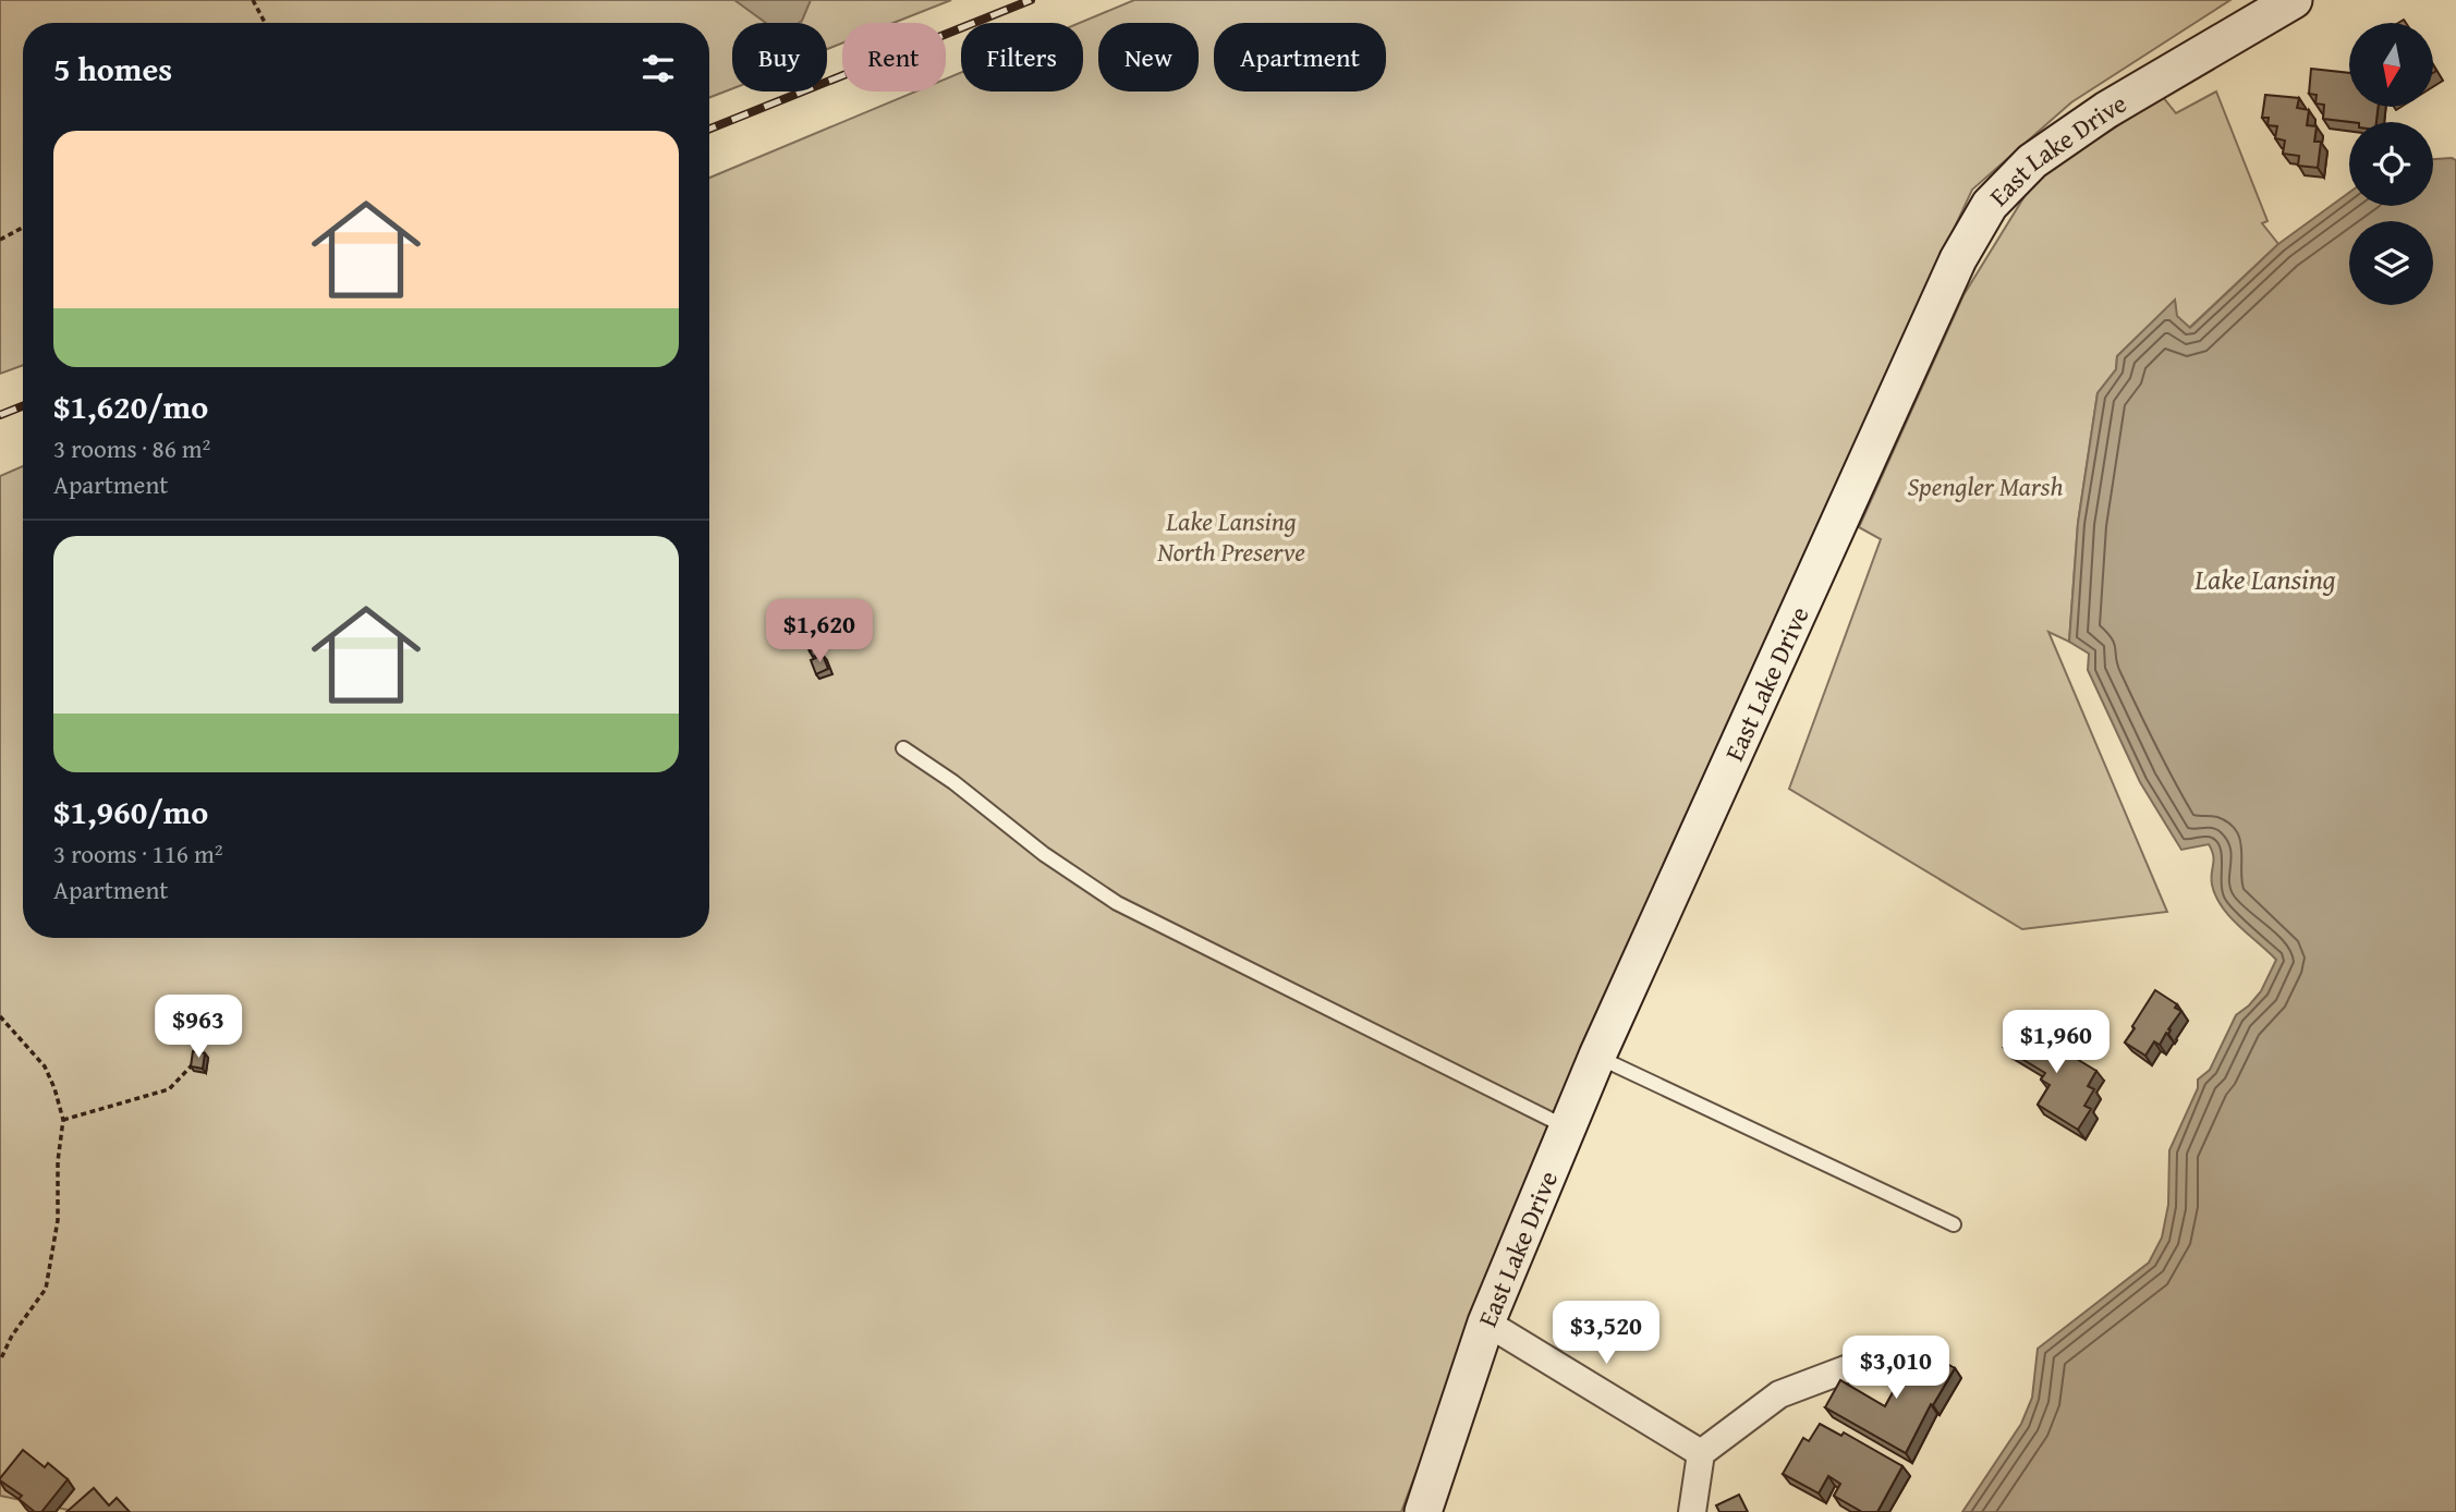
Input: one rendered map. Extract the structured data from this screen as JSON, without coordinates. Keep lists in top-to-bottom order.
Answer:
{
  "streets": {
    "street": ["East Lake Drive"]
  },
  "water": ["Lake Lansing"],
  "parks": ["Spengler Marsh", "Lake Lansing North Preserve"],
  "north": "bottom",
  "page": {
    "chip": [
      "Buy",
      "Rent",
      "Filters",
      "New",
      "Apartment"
    ],
    "heading": "5 homes",
    "list": [
      {
        "name": "$1,620/mo",
        "note": "3 rooms · 86 m² · Apartment"
      },
      {
        "name": "$1,960/mo",
        "note": "3 rooms · 116 m² · Apartment"
      }
    ],
    "price": [
      "$1,620",
      "$963",
      "$1,960",
      "$3,520",
      "$3,010"
    ]
  }
}
